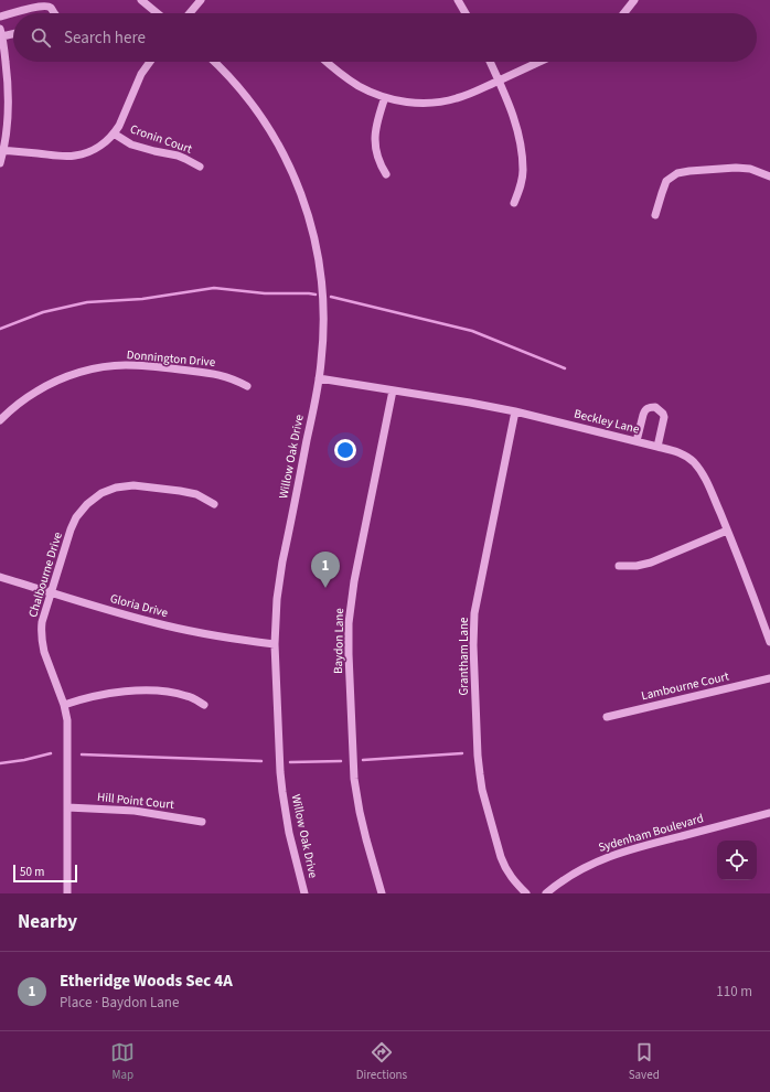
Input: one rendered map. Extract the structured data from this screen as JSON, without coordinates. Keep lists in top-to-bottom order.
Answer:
{
  "streets": {
    "street": [
      "Cronin Court",
      "Donnington Drive",
      "Beckley Lane",
      "Willow Oak Drive",
      "Chalbourne Drive",
      "Gloria Drive",
      "Baydon Lane",
      "Grantham Lane",
      "Lambourne Court",
      "Hill Point Court",
      "Sydenham Boulevard"
    ]
  },
  "crossings": [
    ["Beckley Lane", "Willow Oak Drive"],
    ["Beckley Lane", "Baydon Lane"],
    ["Beckley Lane", "Grantham Lane"],
    ["Willow Oak Drive", "Gloria Drive"],
    ["Chalbourne Drive", "Gloria Drive"],
    ["Chalbourne Drive", "Hill Point Court"]
  ],
  "scale_bar": "50 m",
  "page": {
    "search": "Search here",
    "pins": "1",
    "scale": "50 m",
    "heading": "Nearby",
    "list": [
      {
        "mark": "1",
        "name": "Etheridge Woods Sec 4A",
        "note": "Place · Baydon Lane",
        "value": "110 m"
      }
    ],
    "nav": ["Map", "Directions", "Saved"]
  }
}
